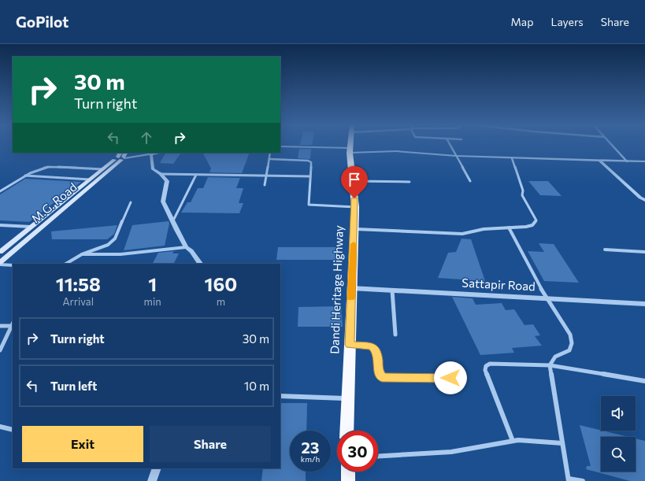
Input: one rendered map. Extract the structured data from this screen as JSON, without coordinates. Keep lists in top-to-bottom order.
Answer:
{
  "streets": {
    "highway": ["Dandi Heritage Highway"],
    "main road": ["M.G. Road"],
    "street": ["Sattapir Road"]
  },
  "crossings": [
    ["Sattapir Road", "Dandi Heritage Highway"]
  ],
  "page": {
    "header": "GoPilot",
    "nav": ["Map", "Layers", "Share"],
    "turn": ["30 m", "Turn right"],
    "eta": [
      "11:58",
      "Arrival",
      "1",
      "min",
      "160",
      "m"
    ],
    "list": [
      {
        "name": "Turn right",
        "value": "30 m"
      },
      {
        "name": "Turn left",
        "value": "10 m"
      }
    ],
    "buttons": ["Exit", "Share"],
    "speed": "23 km/h",
    "limit": "30"
  }
}
